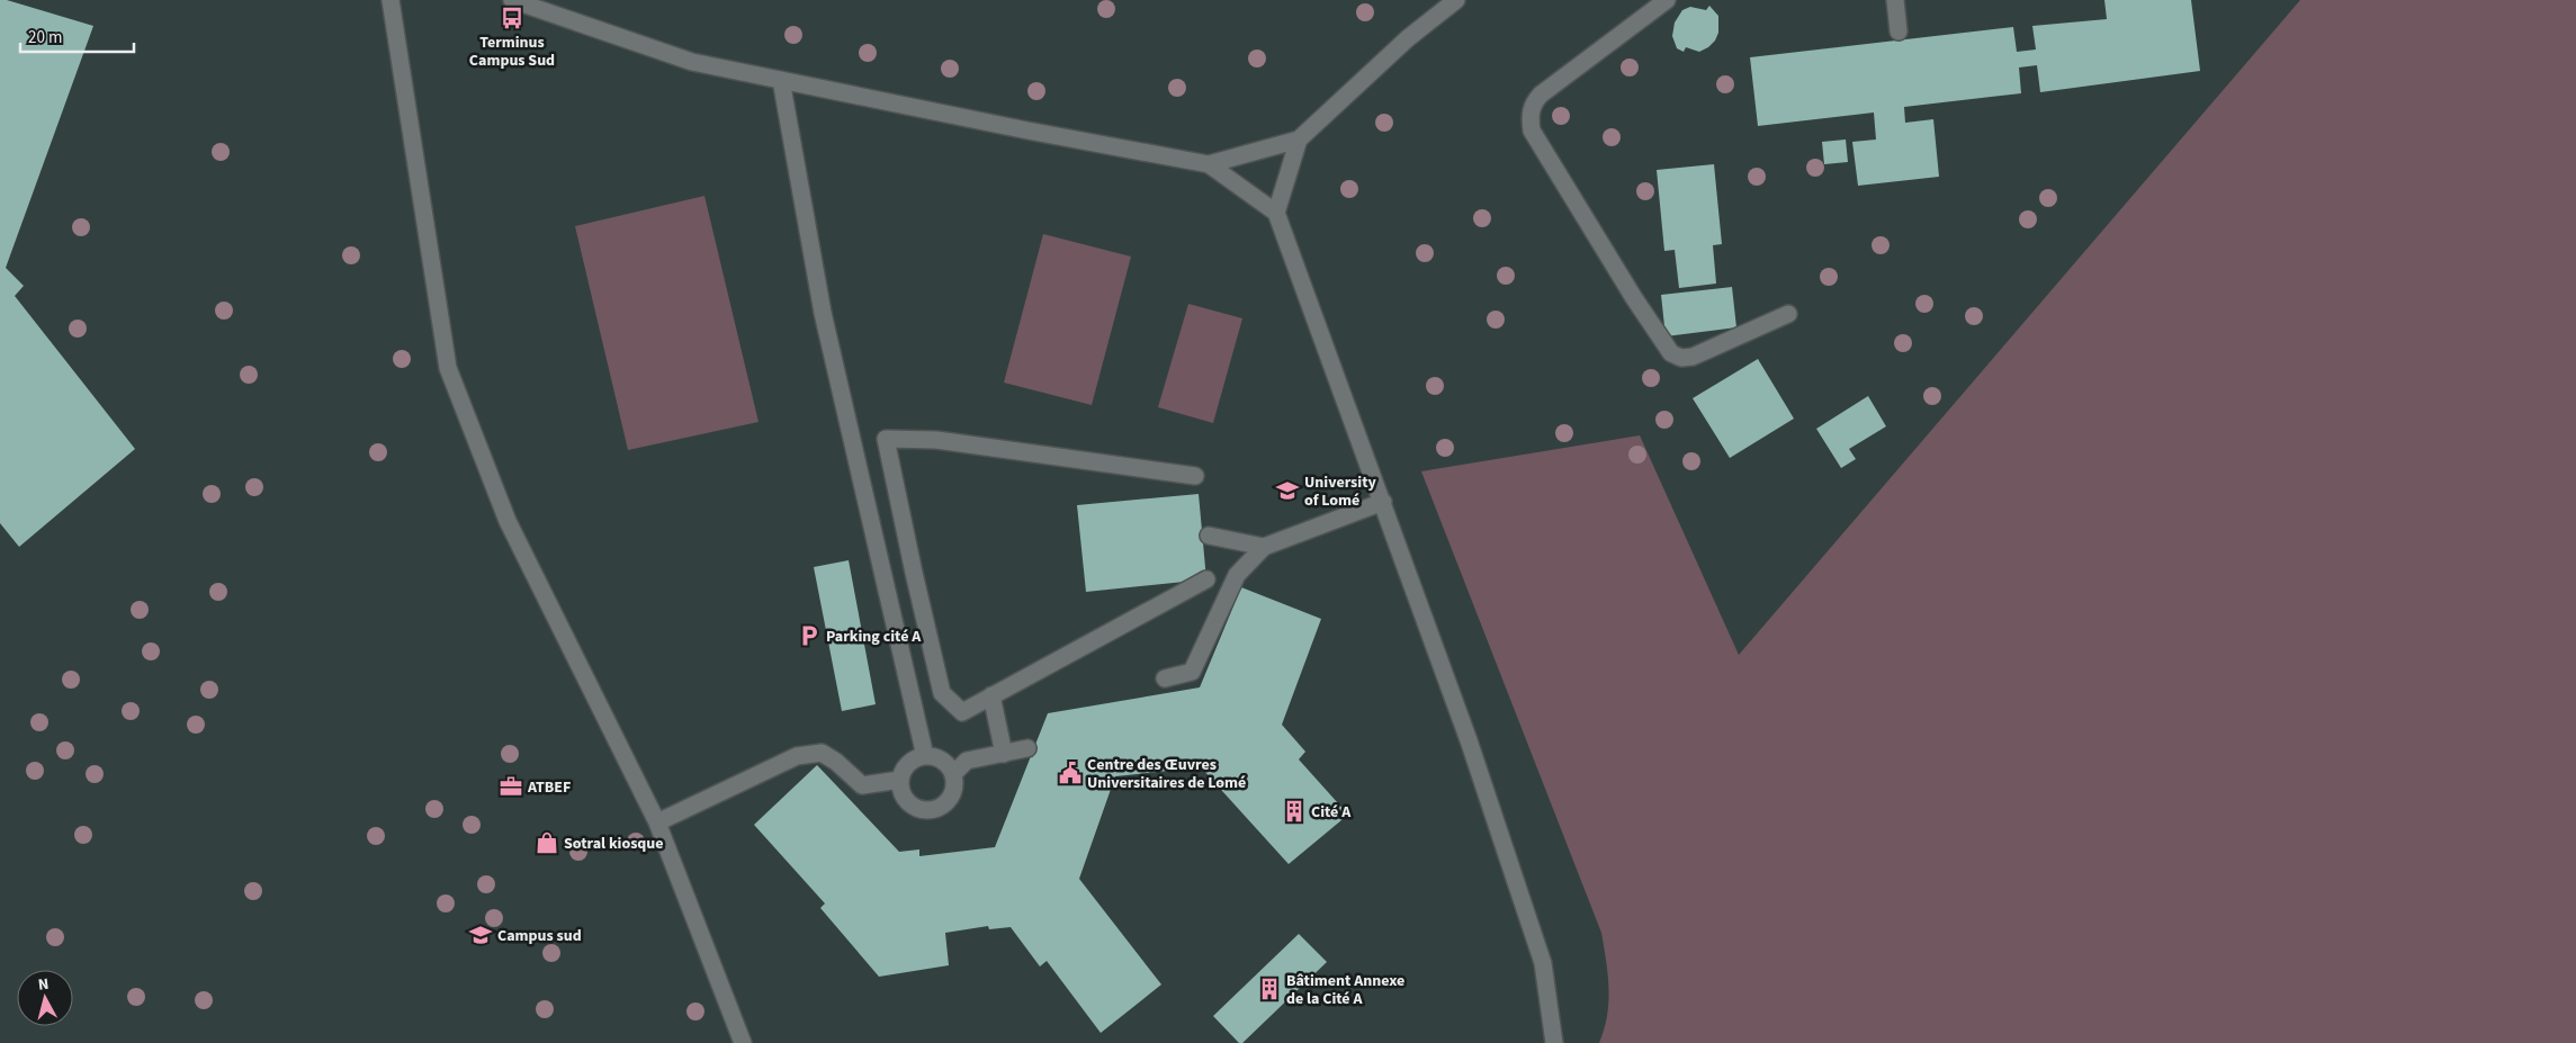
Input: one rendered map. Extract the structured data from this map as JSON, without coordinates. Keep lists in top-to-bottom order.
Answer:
{
  "places": {
    "bus stop": ["Terminus Campus Sud"],
    "school or university": ["University of Lomé", "Campus sud"],
    "parking": ["Parking cité A"],
    "public building": ["Centre des Œuvres Universitaires de Lomé"],
    "office": ["ATBEF"],
    "building": ["Cité A", "Bâtiment Annexe de la Cité A"],
    "shop": ["Sotral kiosque"]
  },
  "scale_bar": "20 m",
  "north": "top"
}
